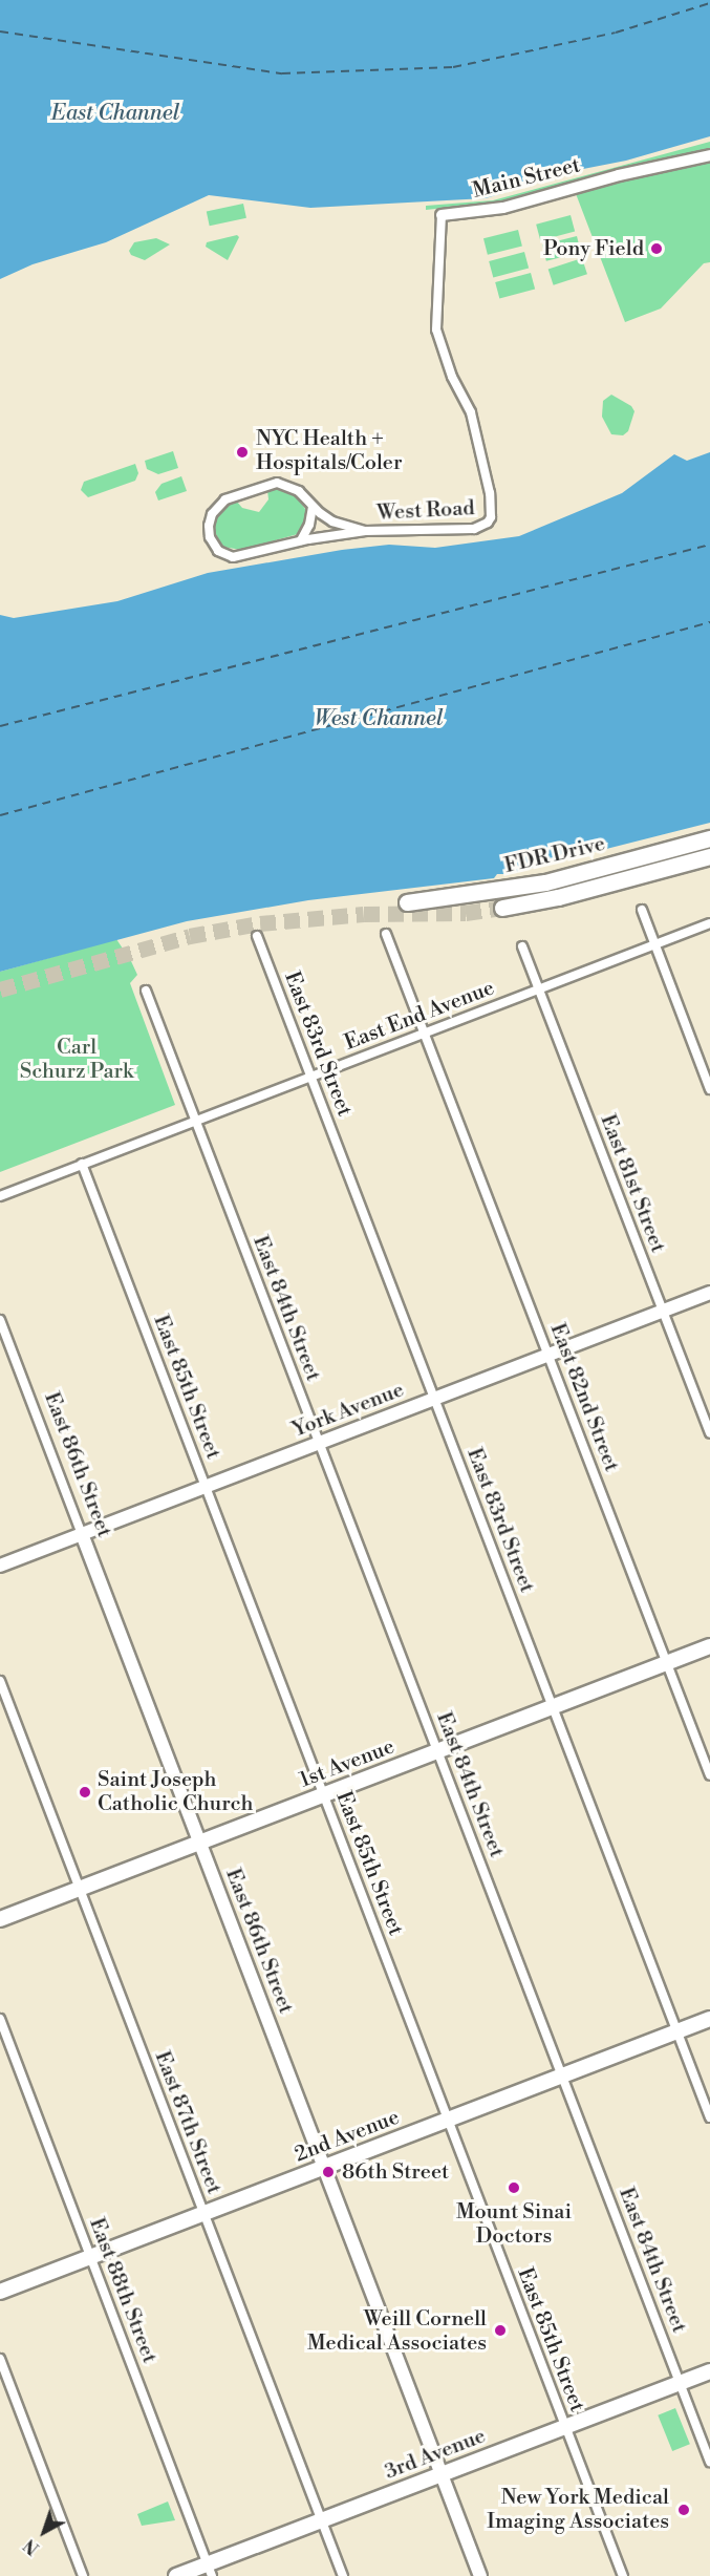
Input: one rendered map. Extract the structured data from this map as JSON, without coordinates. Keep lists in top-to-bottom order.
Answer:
{
  "streets": {
    "highway": ["FDR Drive"],
    "main road": [
      "York Avenue",
      "East 86th Street",
      "1st Avenue",
      "2nd Avenue",
      "3rd Avenue"
    ],
    "street": [
      "Main Street",
      "West Road",
      "East End Avenue",
      "East 83rd Street",
      "East 81st Street",
      "East 84th Street",
      "East 85th Street",
      "East 82nd Street",
      "East 87th Street",
      "East 88th Street"
    ]
  },
  "crossings": [
    ["Main Street", "West Road"],
    ["East End Avenue", "East 83rd Street"],
    ["East End Avenue", "East 81st Street"],
    ["East End Avenue", "East 84th Street"],
    ["East End Avenue", "East 85th Street"],
    ["East End Avenue", "East 82nd Street"],
    ["East 83rd Street", "York Avenue"],
    ["East 83rd Street", "1st Avenue"],
    ["East 83rd Street", "2nd Avenue"],
    ["East 81st Street", "York Avenue"],
    ["East 84th Street", "York Avenue"],
    ["East 84th Street", "1st Avenue"],
    ["East 84th Street", "2nd Avenue"],
    ["East 84th Street", "3rd Avenue"],
    ["East 85th Street", "York Avenue"],
    ["East 85th Street", "1st Avenue"],
    ["East 85th Street", "2nd Avenue"],
    ["East 85th Street", "3rd Avenue"],
    ["East 82nd Street", "York Avenue"],
    ["East 82nd Street", "1st Avenue"],
    ["York Avenue", "East 86th Street"],
    ["East 86th Street", "1st Avenue"],
    ["East 86th Street", "2nd Avenue"],
    ["East 86th Street", "3rd Avenue"],
    ["1st Avenue", "East 87th Street"],
    ["East 87th Street", "2nd Avenue"],
    ["East 87th Street", "3rd Avenue"],
    ["2nd Avenue", "East 88th Street"],
    ["East 88th Street", "3rd Avenue"]
  ],
  "water": ["East Channel", "West Channel"],
  "parks": ["Carl Schurz Park"],
  "places": [
    "Pony Field",
    "NYC Health + Hospitals/Coler",
    "Saint Joseph Catholic Church",
    "86th Street",
    "Mount Sinai Doctors",
    "Weill Cornell Medical Associates",
    "New York Medical Imaging Associates"
  ],
  "north": "bottom left"
}
